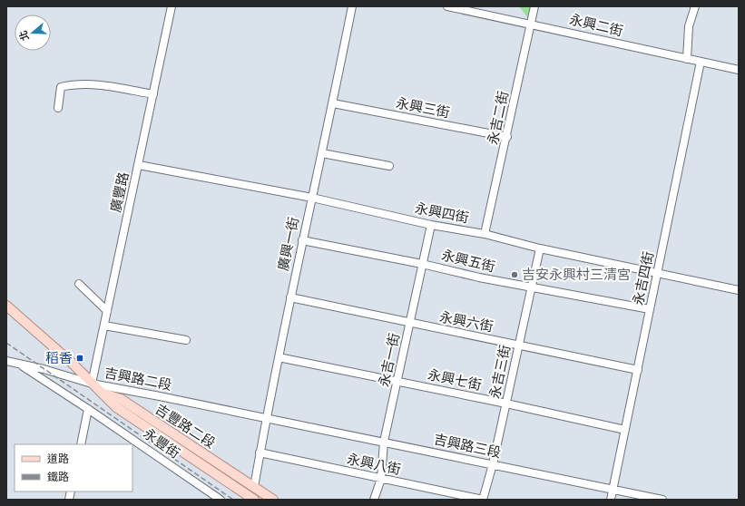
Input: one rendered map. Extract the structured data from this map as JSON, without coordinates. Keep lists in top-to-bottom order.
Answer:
{
  "streets": {
    "main road": ["吉豐路二段"],
    "street": [
      "永興二街",
      "永興三街",
      "永吉二街",
      "廣豐路",
      "永興四街",
      "廣興一街",
      "永興五街",
      "永吉四街",
      "永興六街",
      "永吉一街",
      "永吉三街",
      "吉興路二段",
      "永興七街",
      "永豐街",
      "吉興路三段",
      "永興八街"
    ]
  },
  "crossings": [
    ["永興二街", "永吉二街"],
    ["永興二街", "永吉四街"],
    ["永興三街", "永吉二街"],
    ["永興三街", "廣興一街"],
    ["永吉二街", "永興四街"],
    ["廣豐路", "永興四街"],
    ["廣豐路", "吉興路二段"],
    ["廣豐路", "吉豐路二段"],
    ["永興四街", "廣興一街"],
    ["永興四街", "永吉四街"],
    ["永興四街", "永吉一街"],
    ["永興四街", "永吉三街"],
    ["廣興一街", "永興五街"],
    ["廣興一街", "永興六街"],
    ["廣興一街", "吉興路二段"],
    ["廣興一街", "永興七街"],
    ["廣興一街", "吉豐路二段"],
    ["廣興一街", "吉興路三段"],
    ["廣興一街", "永興八街"],
    ["永興五街", "永吉四街"],
    ["永興五街", "永吉一街"],
    ["永興五街", "永吉三街"],
    ["永吉四街", "永興六街"],
    ["永吉四街", "永興七街"],
    ["永吉四街", "吉興路三段"],
    ["永興六街", "永吉一街"],
    ["永興六街", "永吉三街"],
    ["永吉一街", "永興七街"],
    ["永吉一街", "吉興路三段"],
    ["永吉一街", "永興八街"],
    ["永吉三街", "永興七街"],
    ["永吉三街", "吉興路三段"],
    ["永吉三街", "永興八街"],
    ["吉興路二段", "吉豐路二段"],
    ["吉興路二段", "永豐街"],
    ["吉興路二段", "吉興路三段"]
  ],
  "places": {
    "other": ["吉安永興村三清宮"],
    "transit": ["稻香"]
  },
  "legend": ["道路", "鐵路"],
  "north": "left"
}
